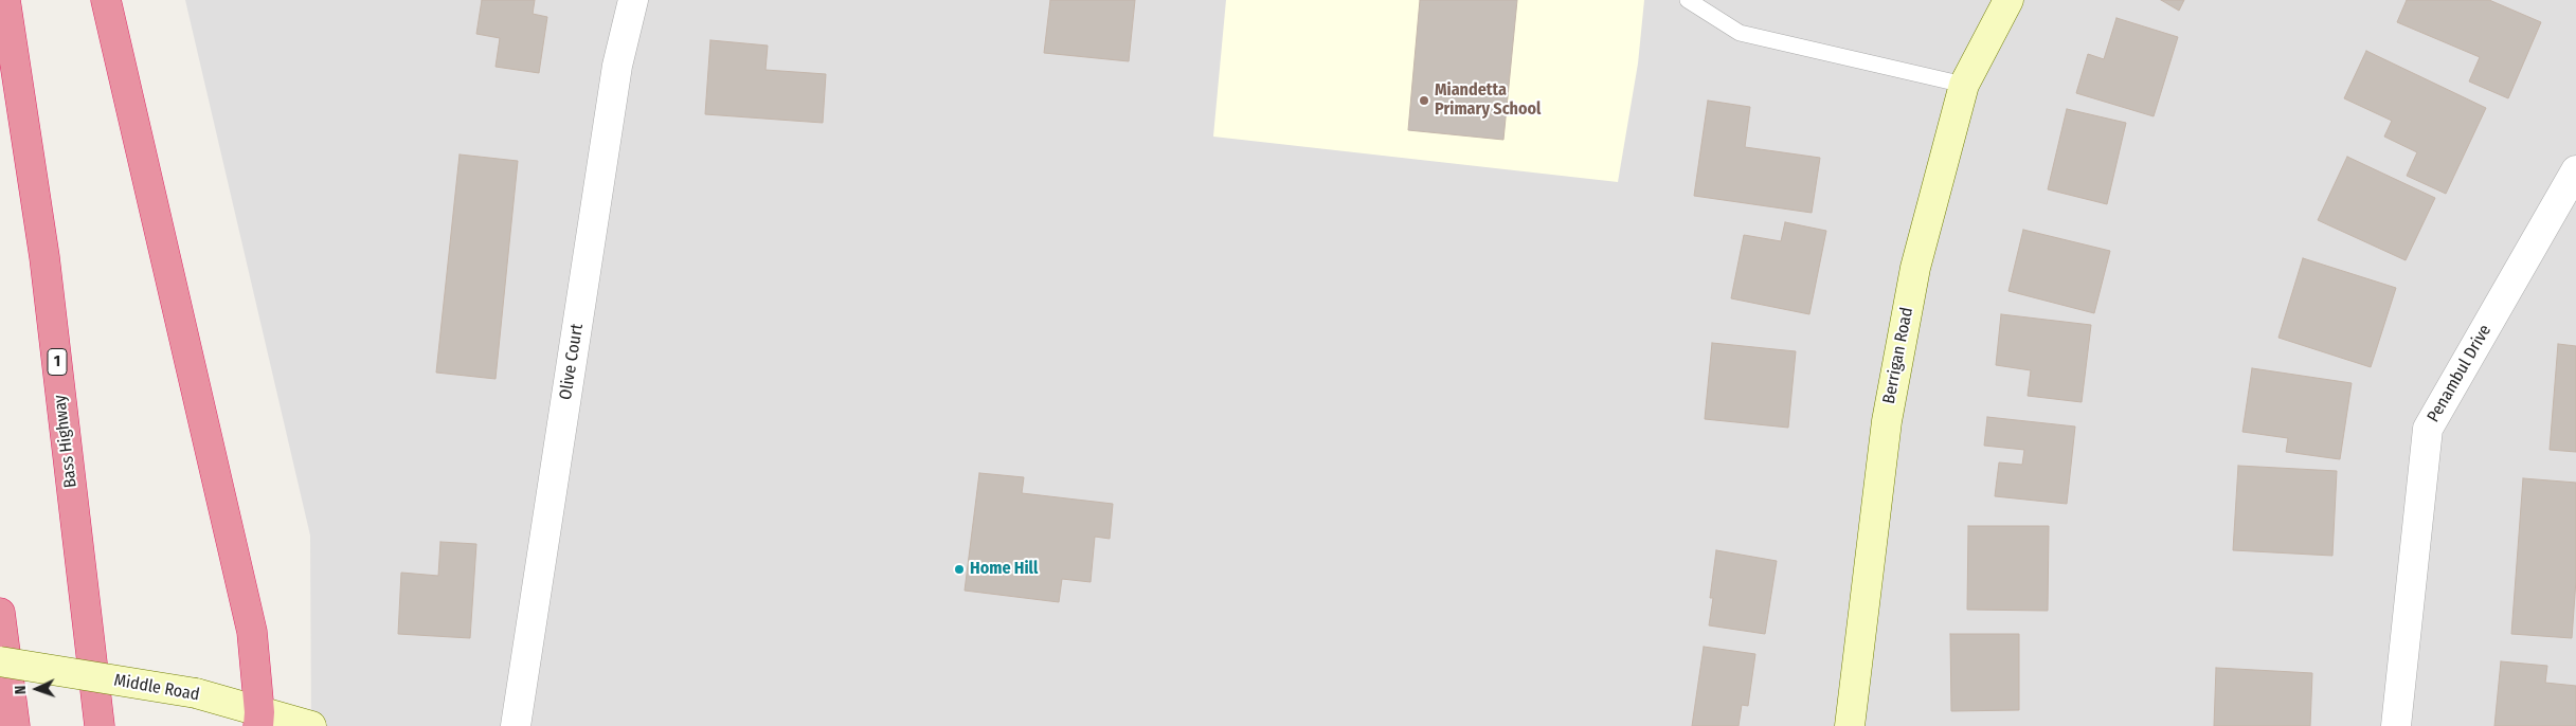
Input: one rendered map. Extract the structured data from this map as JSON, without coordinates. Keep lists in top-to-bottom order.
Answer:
{
  "streets": {
    "highway": ["1", "Bass Highway"],
    "street": [
      "Berrigan Road",
      "Olive Court",
      "Penambul Drive",
      "Middle Road"
    ]
  },
  "places": ["Miandetta Primary School", "Home Hill"],
  "north": "left"
}
